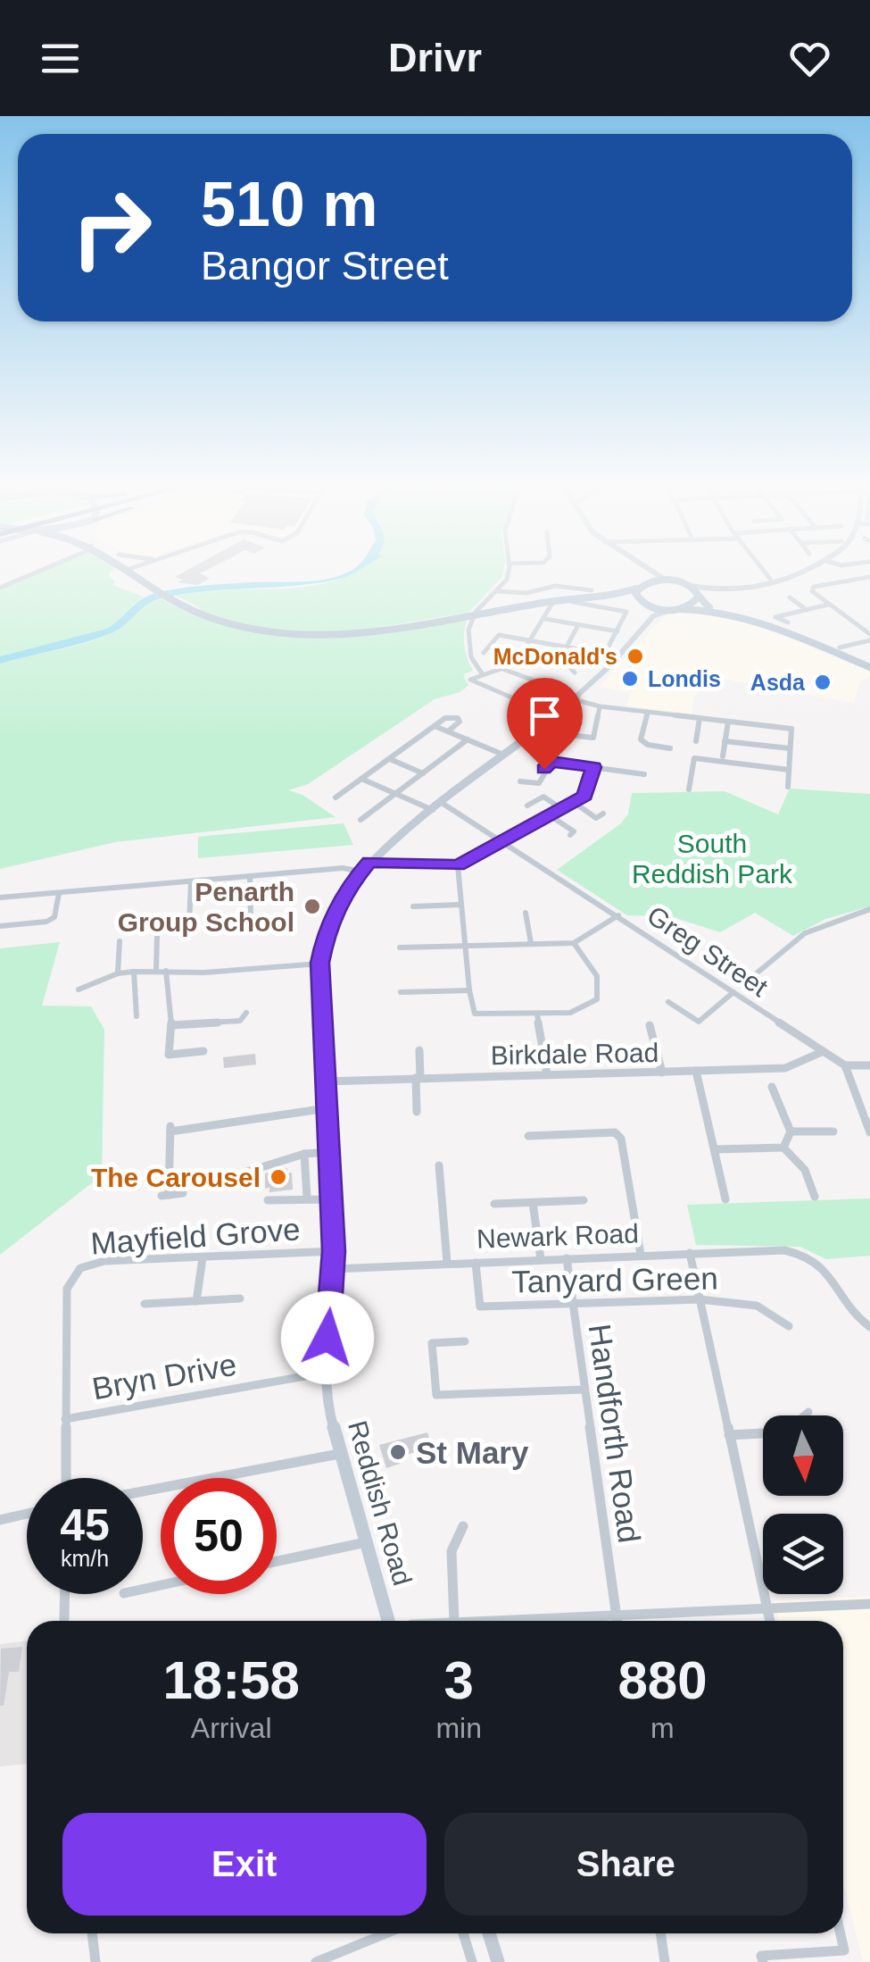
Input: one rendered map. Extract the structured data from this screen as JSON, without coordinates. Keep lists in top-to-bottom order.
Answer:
{
  "streets": {
    "main road": ["Reddish Road"],
    "street": [
      "Greg Street",
      "Birkdale Road",
      "Mayfield Grove",
      "Newark Road",
      "Tanyard Green",
      "Bryn Drive",
      "Handforth Road"
    ]
  },
  "crossings": [
    ["Greg Street", "Birkdale Road"],
    ["Greg Street", "Reddish Road"],
    ["Birkdale Road", "Reddish Road"],
    ["Mayfield Grove", "Bryn Drive"],
    ["Mayfield Grove", "Reddish Road"],
    ["Newark Road", "Tanyard Green"],
    ["Newark Road", "Handforth Road"],
    ["Newark Road", "Reddish Road"],
    ["Tanyard Green", "Handforth Road"],
    ["Bryn Drive", "Reddish Road"]
  ],
  "parks": ["South Reddish Park"],
  "places": [
    "McDonald's",
    "Londis",
    "Asda",
    "Penarth Group School",
    "The Carousel",
    "St Mary"
  ],
  "north": "bottom",
  "page": {
    "header": "Drivr",
    "turn": ["510 m", "Bangor Street"],
    "speed": "45 km/h",
    "limit": "50",
    "eta": [
      "18:58",
      "Arrival",
      "3",
      "min",
      "880",
      "m"
    ],
    "buttons": ["Exit", "Share"]
  }
}
